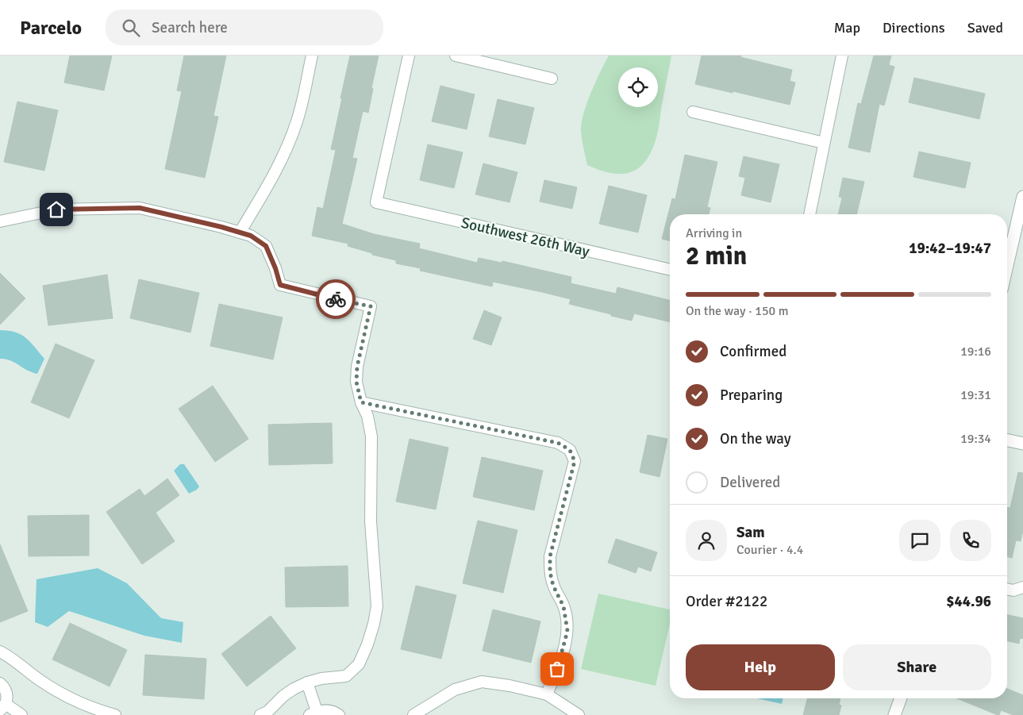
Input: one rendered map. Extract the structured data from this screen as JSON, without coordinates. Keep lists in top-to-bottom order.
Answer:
{
  "streets": {
    "street": ["Southwest 26th Way"]
  },
  "page": {
    "header": "Parcelo",
    "search": "Search here",
    "nav": ["Map", "Directions", "Saved"],
    "heading": ["2 min", "Arriving in", "19:42–19:47"],
    "panel": [
      "Sam",
      "Courier · 4.4",
      "Order #2122",
      "$44.96"
    ],
    "bar": "On the way · 150 m",
    "list": [
      ["Confirmed", "19:16"],
      ["Preparing", "19:31"],
      ["On the way", "19:34"],
      "Delivered"
    ],
    "buttons": ["Help", "Share"]
  }
}
